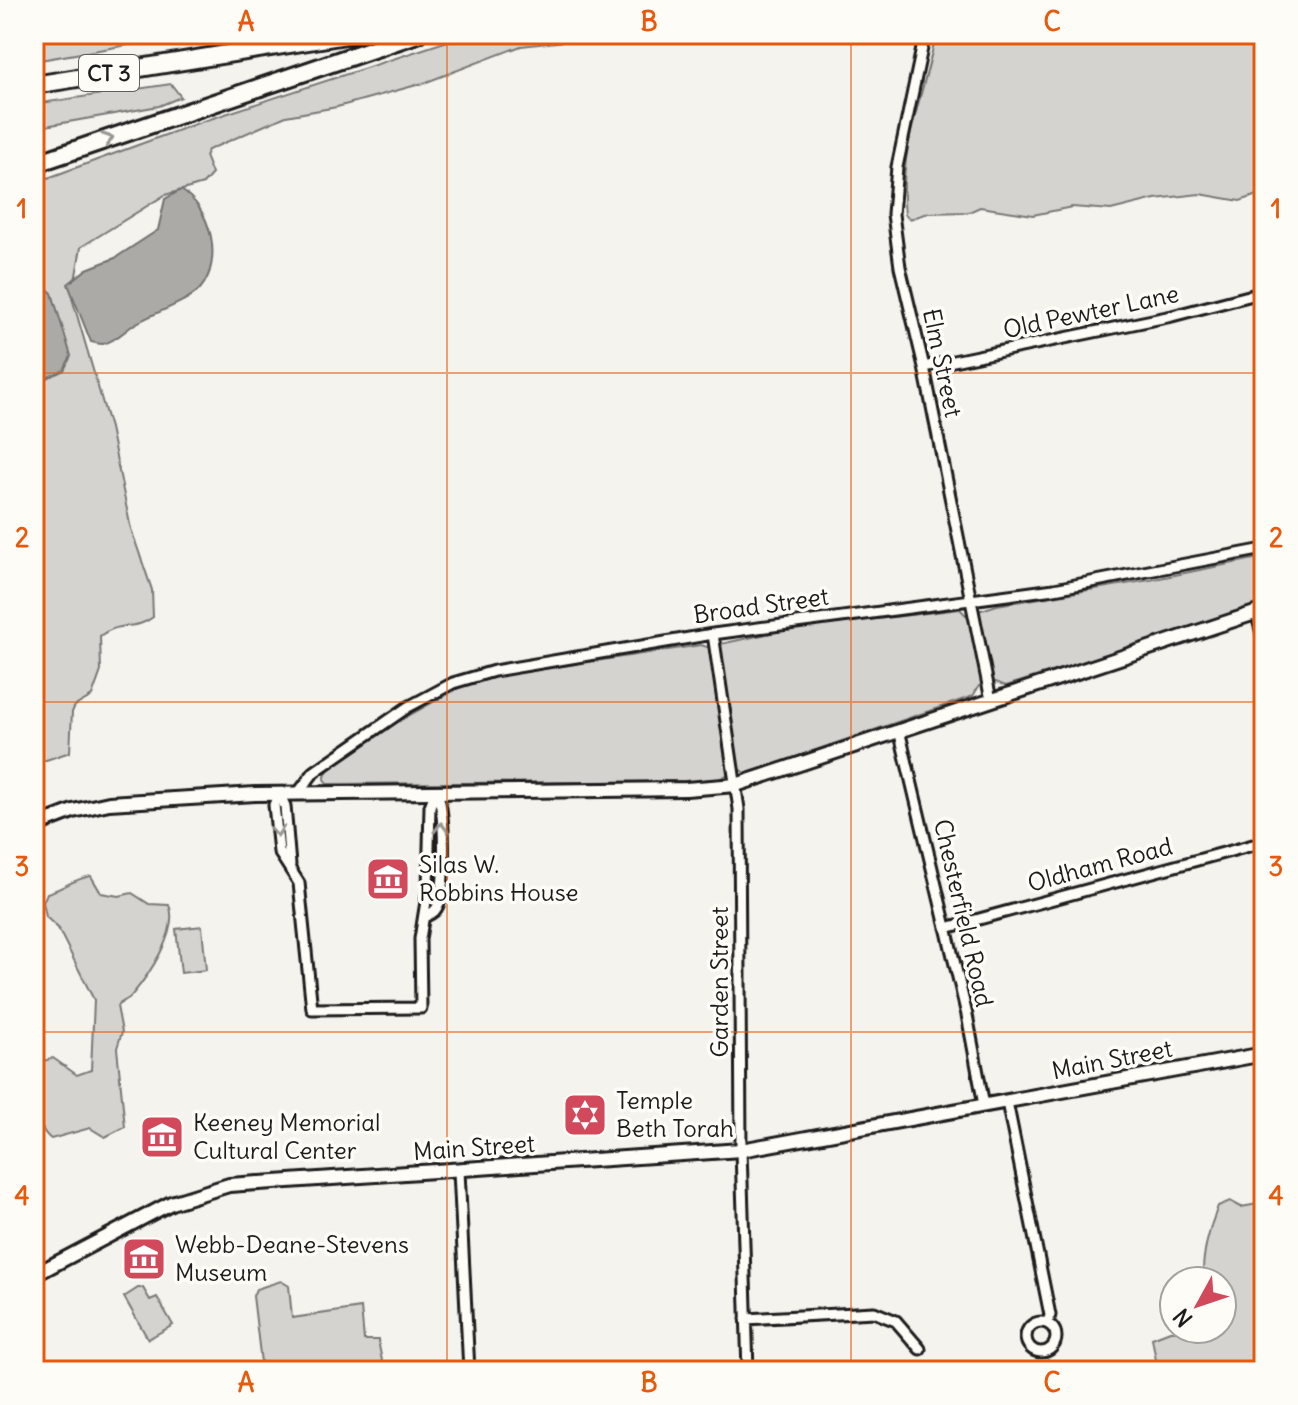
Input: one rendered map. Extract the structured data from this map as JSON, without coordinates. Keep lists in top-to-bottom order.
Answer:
{
  "streets": {
    "highway": ["CT 3"],
    "street": [
      "Old Pewter Lane",
      "Elm Street",
      "Broad Street",
      "Oldham Road",
      "Chesterfield Road",
      "Garden Street",
      "Main Street"
    ]
  },
  "crossings": [
    ["Old Pewter Lane", "Elm Street"],
    ["Elm Street", "Broad Street"],
    ["Broad Street", "Garden Street"],
    ["Oldham Road", "Chesterfield Road"],
    ["Chesterfield Road", "Main Street"],
    ["Garden Street", "Main Street"]
  ],
  "places": {
    "museum": ["Silas W. Robbins House", "Keeney Memorial Cultural Center", "Webb-Deane-Stevens Museum"],
    "synagogue": ["Temple Beth Torah"]
  },
  "north": "bottom left",
  "grid": {
    "columns": ["A", "B", "C"],
    "rows": [
      "1",
      "2",
      "3",
      "4"
    ]
  }
}
